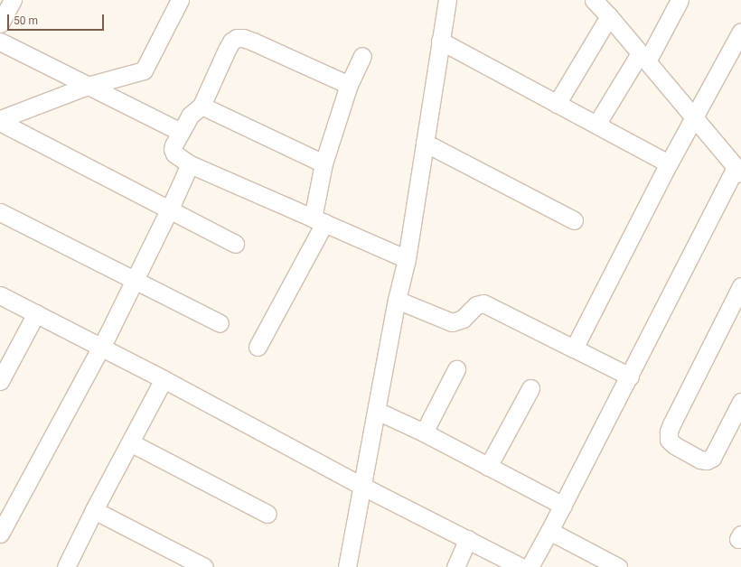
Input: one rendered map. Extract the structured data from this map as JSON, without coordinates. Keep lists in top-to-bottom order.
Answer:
{
  "scale_bar": "50 m"
}
